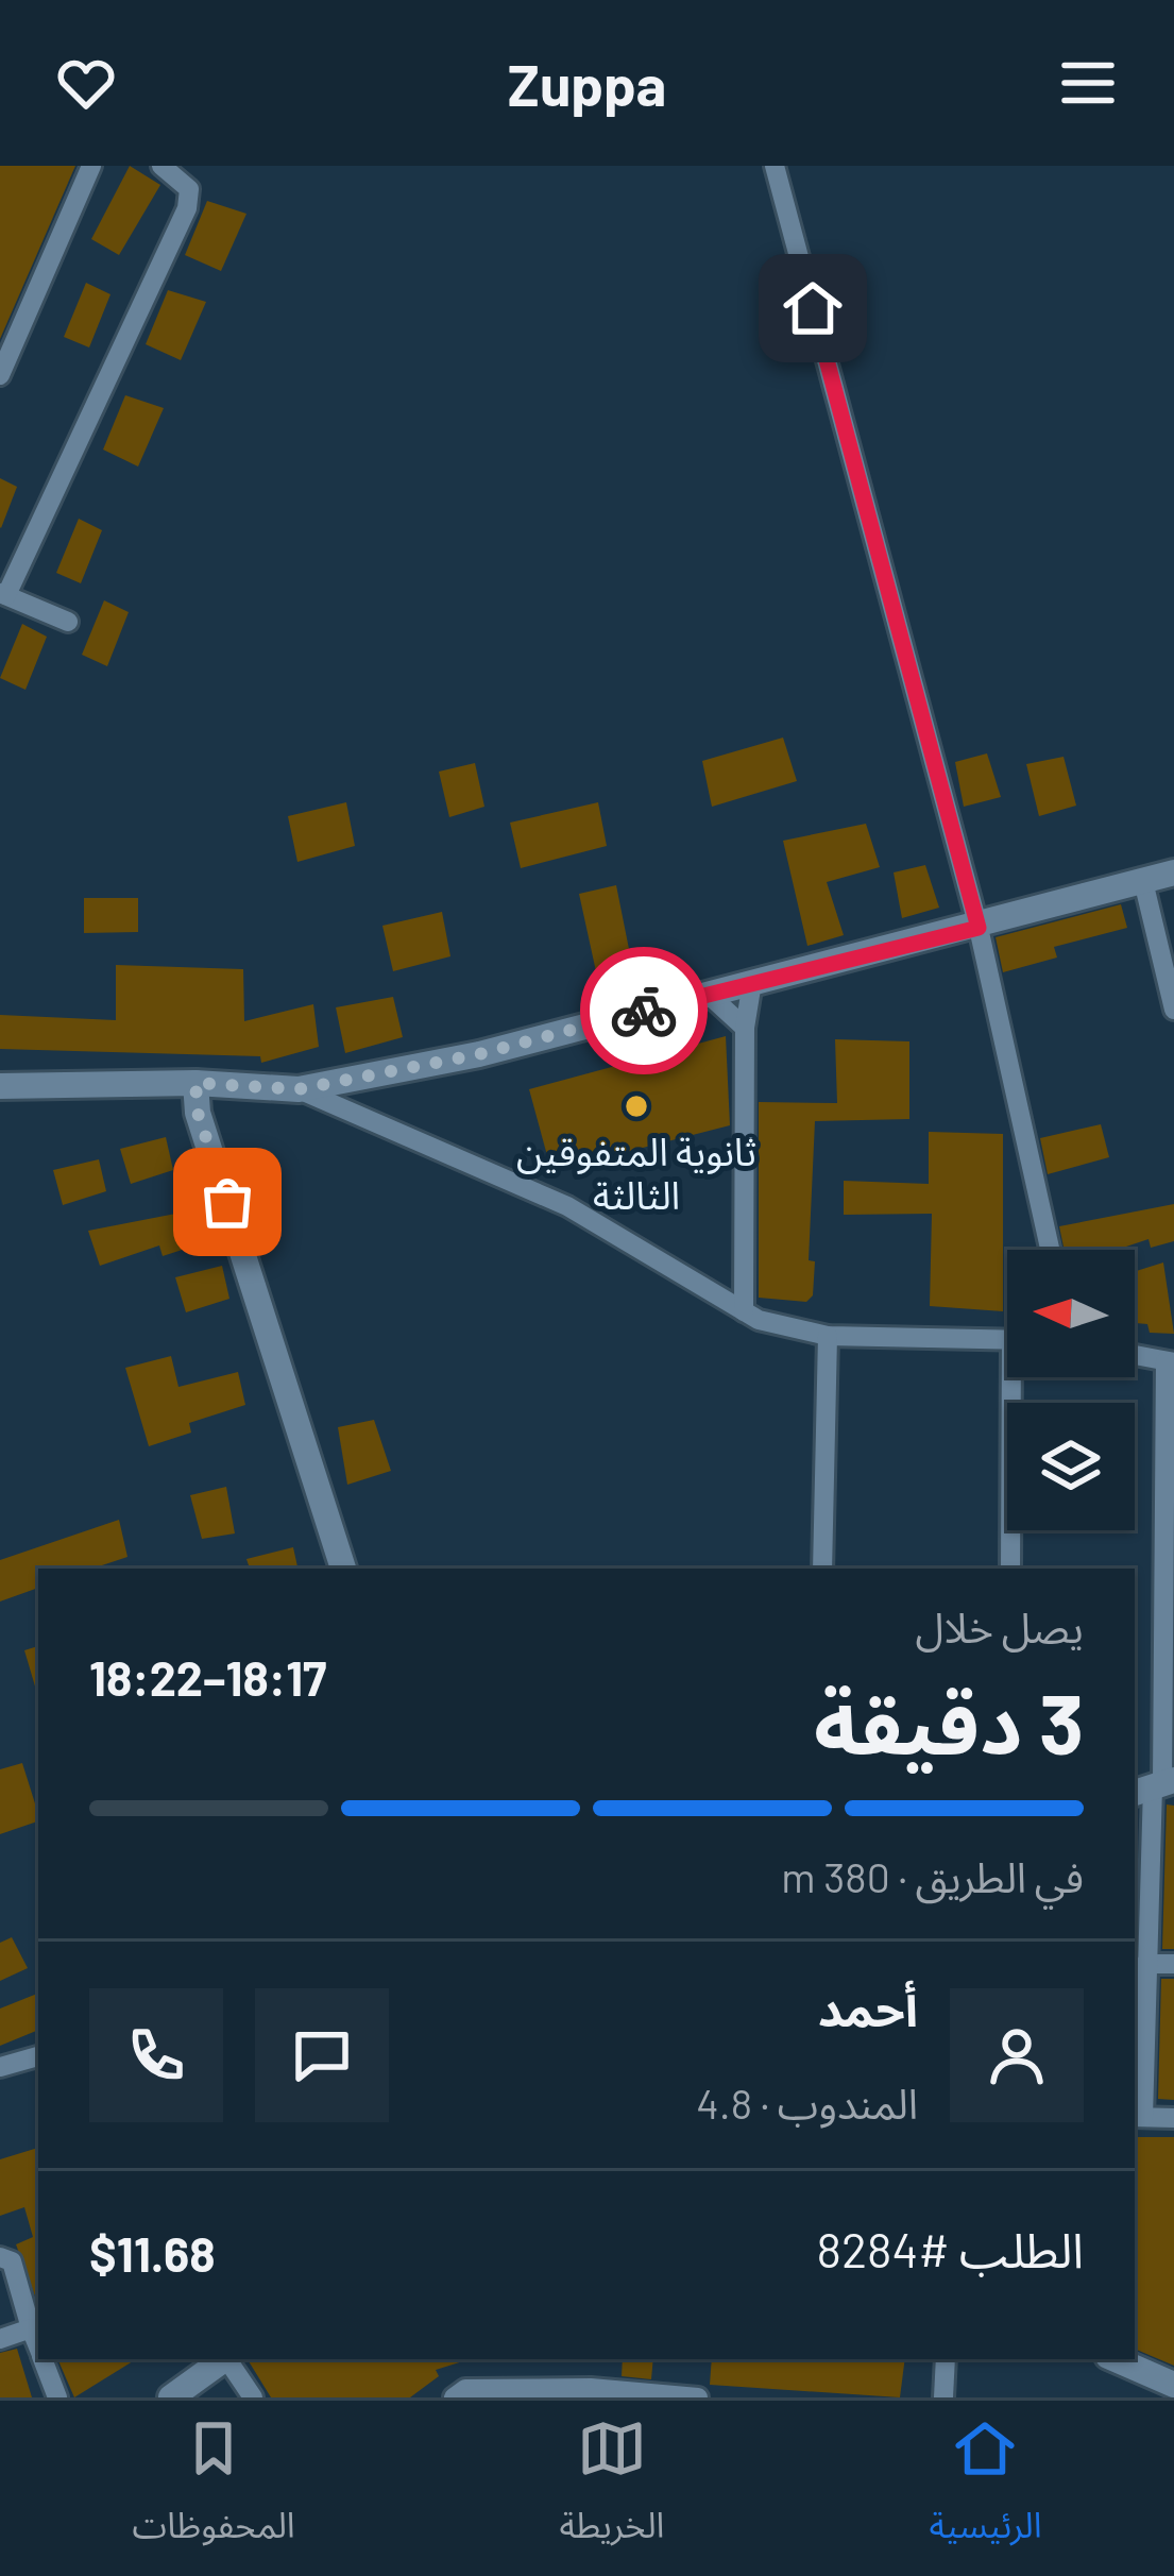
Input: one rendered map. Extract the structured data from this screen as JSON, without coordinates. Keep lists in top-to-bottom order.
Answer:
{
  "places": ["ثانوية المتفوقين الثالثة"],
  "north": "left",
  "page": {
    "header": "Zuppa",
    "heading": ["3 دقيقة", "يصل خلال", "18:17–18:22"],
    "panel": [
      "أحمد",
      "المندوب · 4.8",
      "الطلب #8284",
      "$11.68"
    ],
    "bar": "في الطريق · 380 m",
    "tabs": ["الرئيسية", "الخريطة", "المحفوظات"]
  }
}
